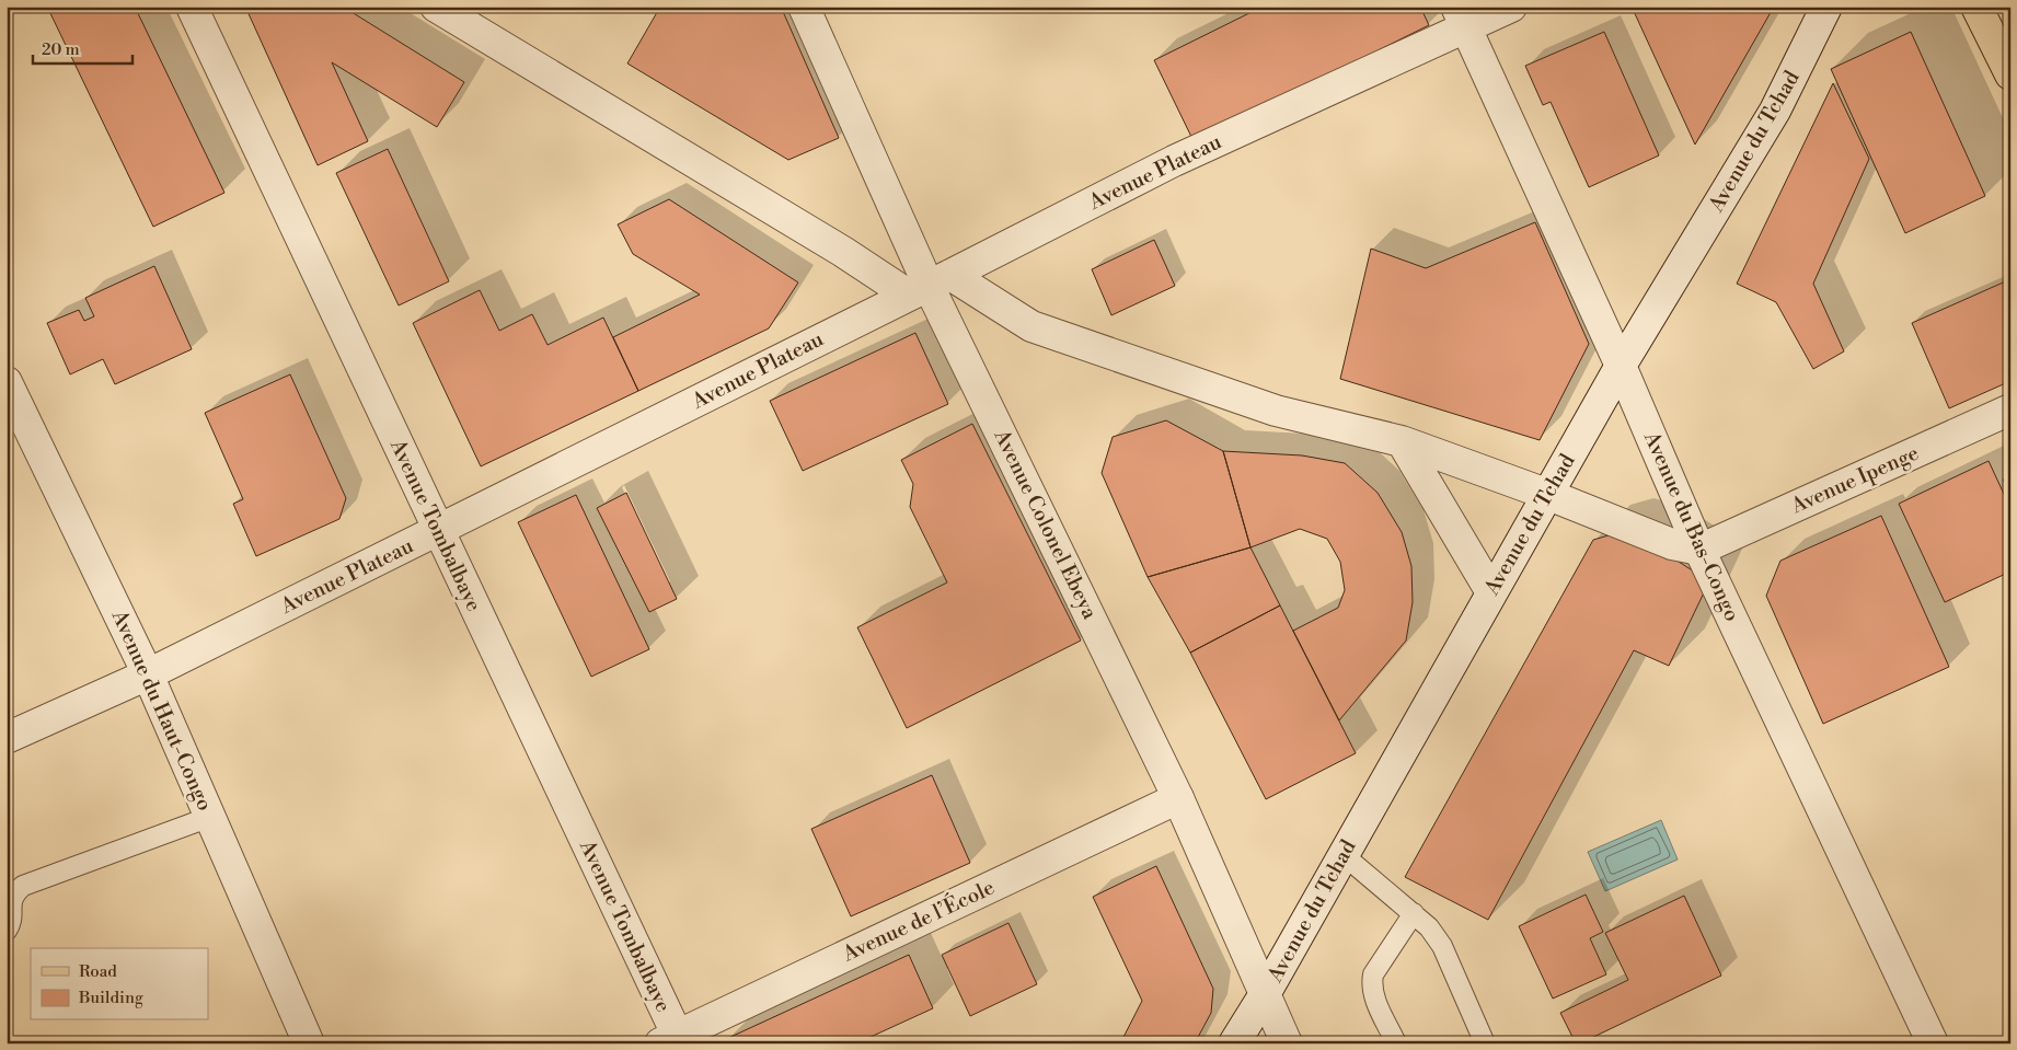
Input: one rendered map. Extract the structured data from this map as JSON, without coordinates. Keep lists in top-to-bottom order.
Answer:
{
  "streets": {
    "street": [
      "Avenue du Tchad",
      "Avenue Plateau",
      "Avenue Ipenge",
      "Avenue Colonel Ebeya",
      "Avenue Tombalbaye",
      "Avenue du Bas-Congo",
      "Avenue du Haut-Congo",
      "Avenue de l’École"
    ]
  },
  "crossings": [
    ["Avenue du Tchad", "Avenue Colonel Ebeya"],
    ["Avenue du Tchad", "Avenue du Bas-Congo"],
    ["Avenue Plateau", "Avenue Colonel Ebeya"],
    ["Avenue Plateau", "Avenue Tombalbaye"],
    ["Avenue Plateau", "Avenue du Bas-Congo"],
    ["Avenue Plateau", "Avenue du Haut-Congo"],
    ["Avenue Ipenge", "Avenue du Bas-Congo"],
    ["Avenue Colonel Ebeya", "Avenue de l’École"],
    ["Avenue Tombalbaye", "Avenue de l’École"]
  ],
  "legend": ["Road", "Building"],
  "scale_bar": "20 m"
}
